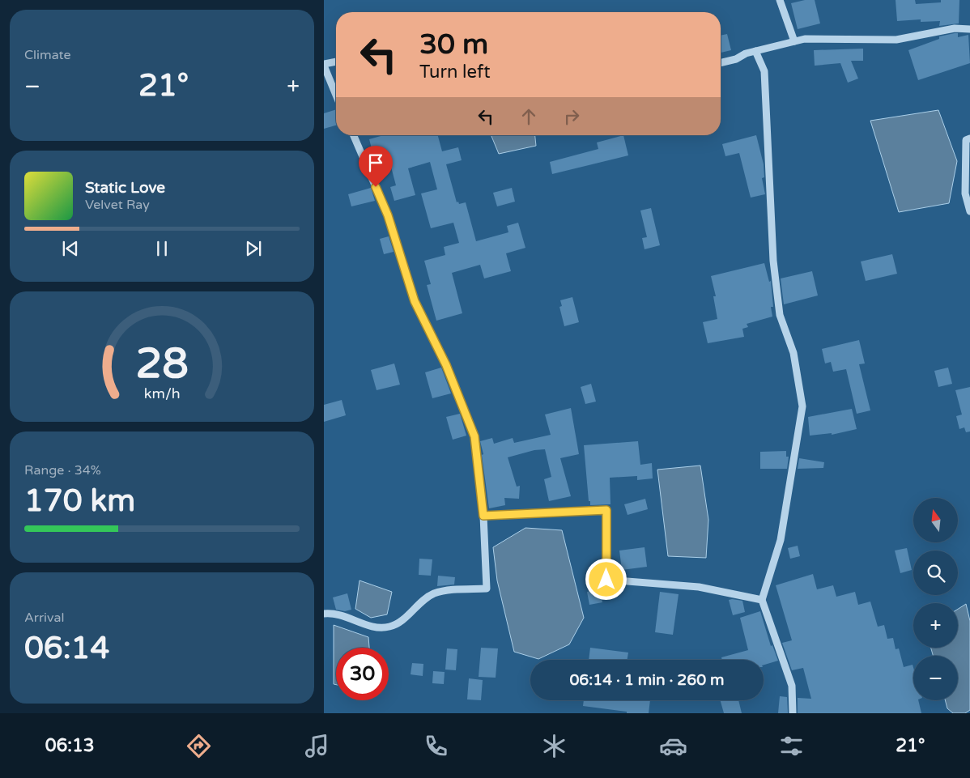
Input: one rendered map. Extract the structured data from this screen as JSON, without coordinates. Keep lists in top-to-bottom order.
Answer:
{
  "north": "top",
  "page": {
    "tile": [
      "Climate",
      ["Range · 34%", "170 km"],
      ["Arrival", "06:14"]
    ],
    "turn": ["30 m", "Turn left"],
    "heat": ["−", "21°", "+"],
    "song": ["Static Love", "Velvet Ray"],
    "map_buttons": ["+", "−"],
    "limit": "30",
    "trip": "06:14 · 1 min · 260 m",
    "tabs": ["06:13", "21°"],
    "gauge": ["28", "km/h"]
  }
}
